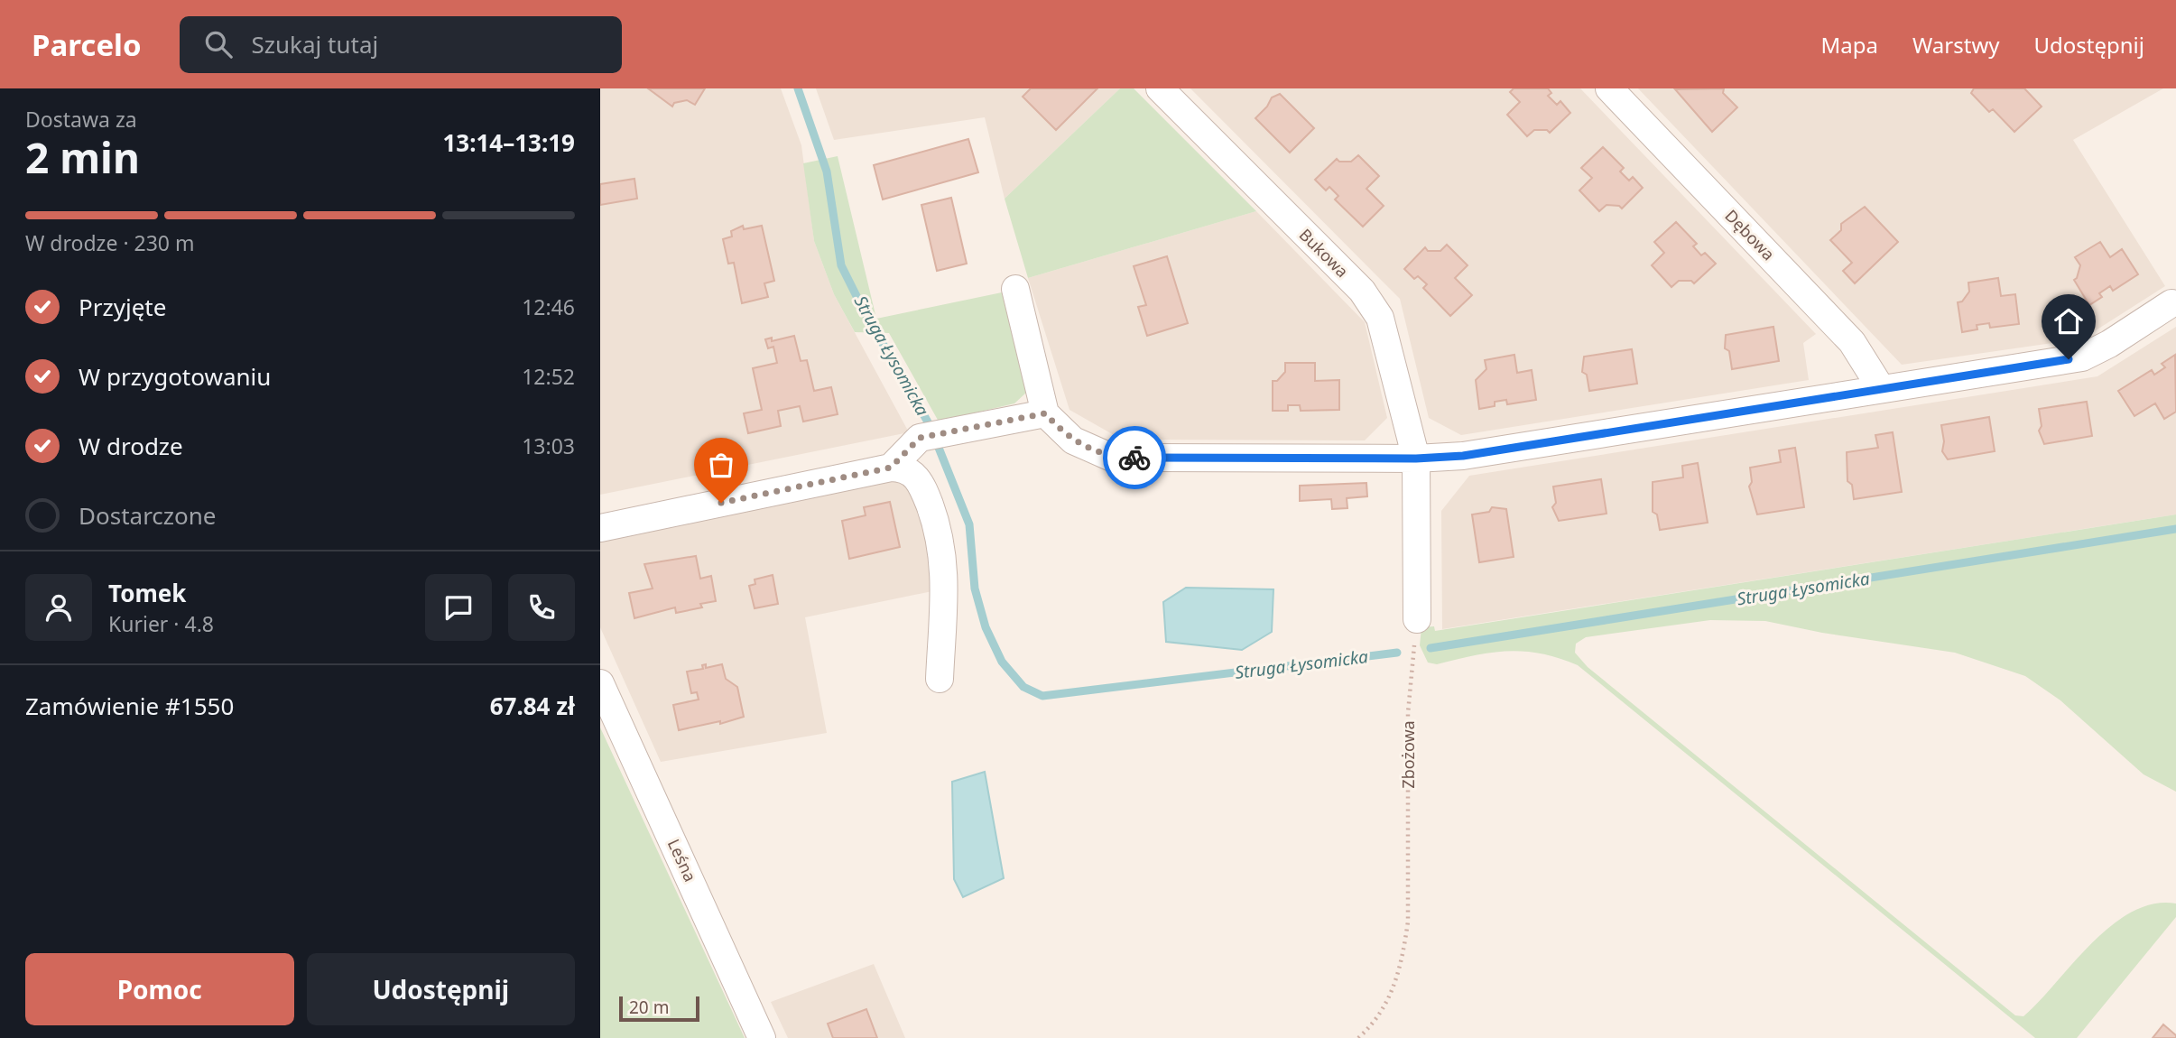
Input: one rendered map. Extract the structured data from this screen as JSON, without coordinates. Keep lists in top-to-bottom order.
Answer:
{
  "streets": {
    "street": ["Dębowa", "Bukowa", "Leśna"],
    "path": ["Zbożowa"]
  },
  "water": ["Struga Łysomicka"],
  "scale_bar": "20 m",
  "page": {
    "header": "Parcelo",
    "search": "Szukaj tutaj",
    "nav": ["Mapa", "Warstwy", "Udostępnij"],
    "heading": ["2 min", "Dostawa za", "13:14–13:19"],
    "panel": [
      "Tomek",
      "Kurier · 4.8",
      "Zamówienie #1550",
      "67.84 zł"
    ],
    "bar": "W drodze · 230 m",
    "list": [
      ["Przyjęte", "12:46"],
      ["W przygotowaniu", "12:52"],
      ["W drodze", "13:03"],
      "Dostarczone"
    ],
    "buttons": ["Pomoc", "Udostępnij"],
    "scale": "20 m"
  }
}
